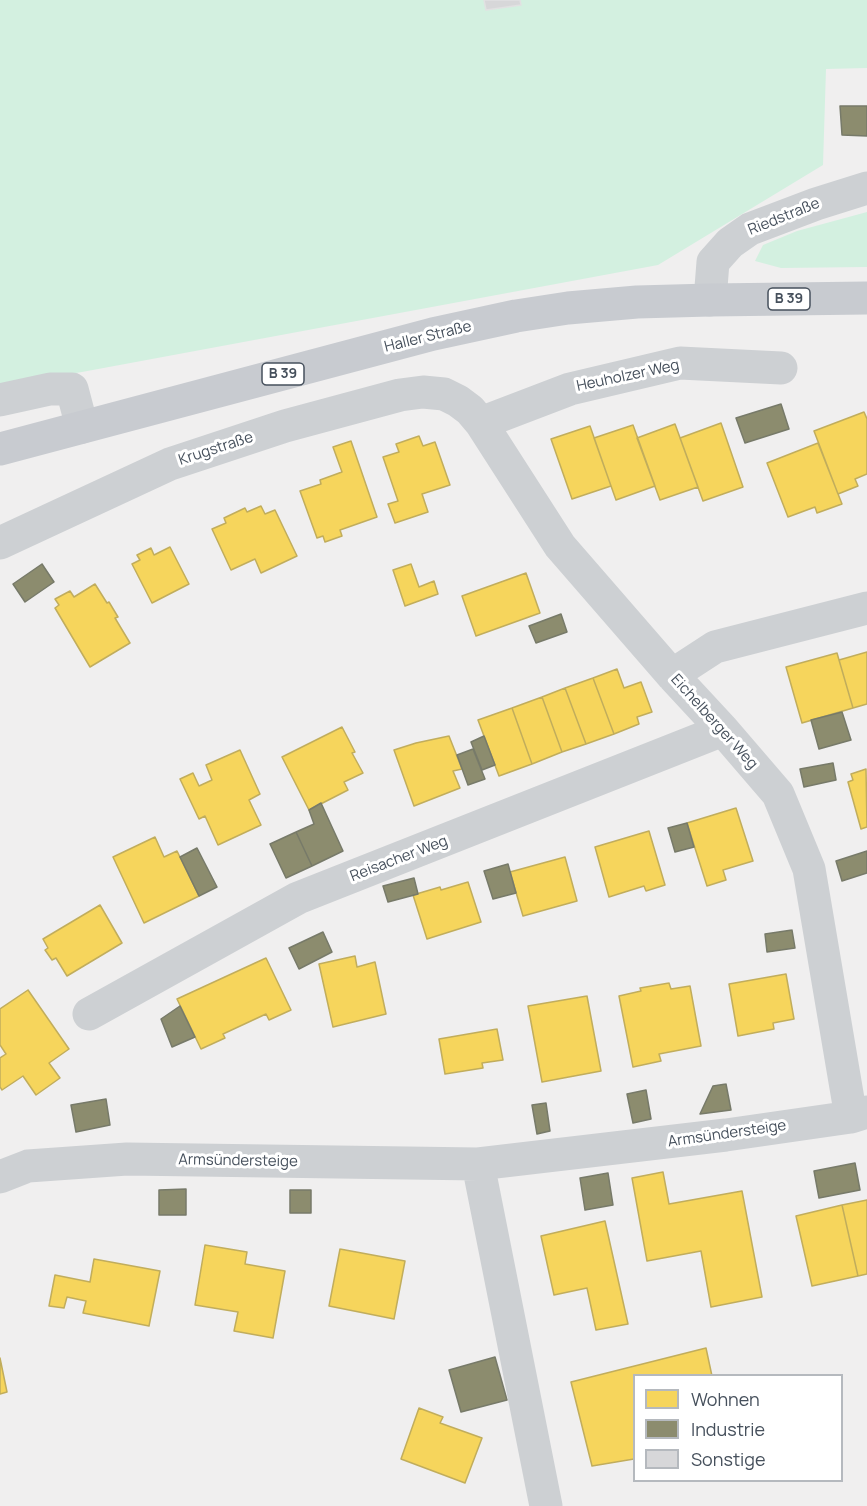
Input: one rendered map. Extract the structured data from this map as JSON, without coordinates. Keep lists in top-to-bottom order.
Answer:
{
  "streets": {
    "main road": ["B 39", "Haller Straße"],
    "street": [
      "Riedstraße",
      "Heuholzer Weg",
      "Krugstraße",
      "Eichelberger Weg",
      "Reisacher Weg",
      "Armsündersteige"
    ]
  },
  "crossings": [
    ["Riedstraße", "Haller Straße"],
    ["Heuholzer Weg", "Eichelberger Weg"],
    ["Krugstraße", "Eichelberger Weg"],
    ["Eichelberger Weg", "Reisacher Weg"],
    ["Eichelberger Weg", "Armsündersteige"]
  ],
  "legend": ["Wohnen", "Industrie", "Sonstige"]
}
